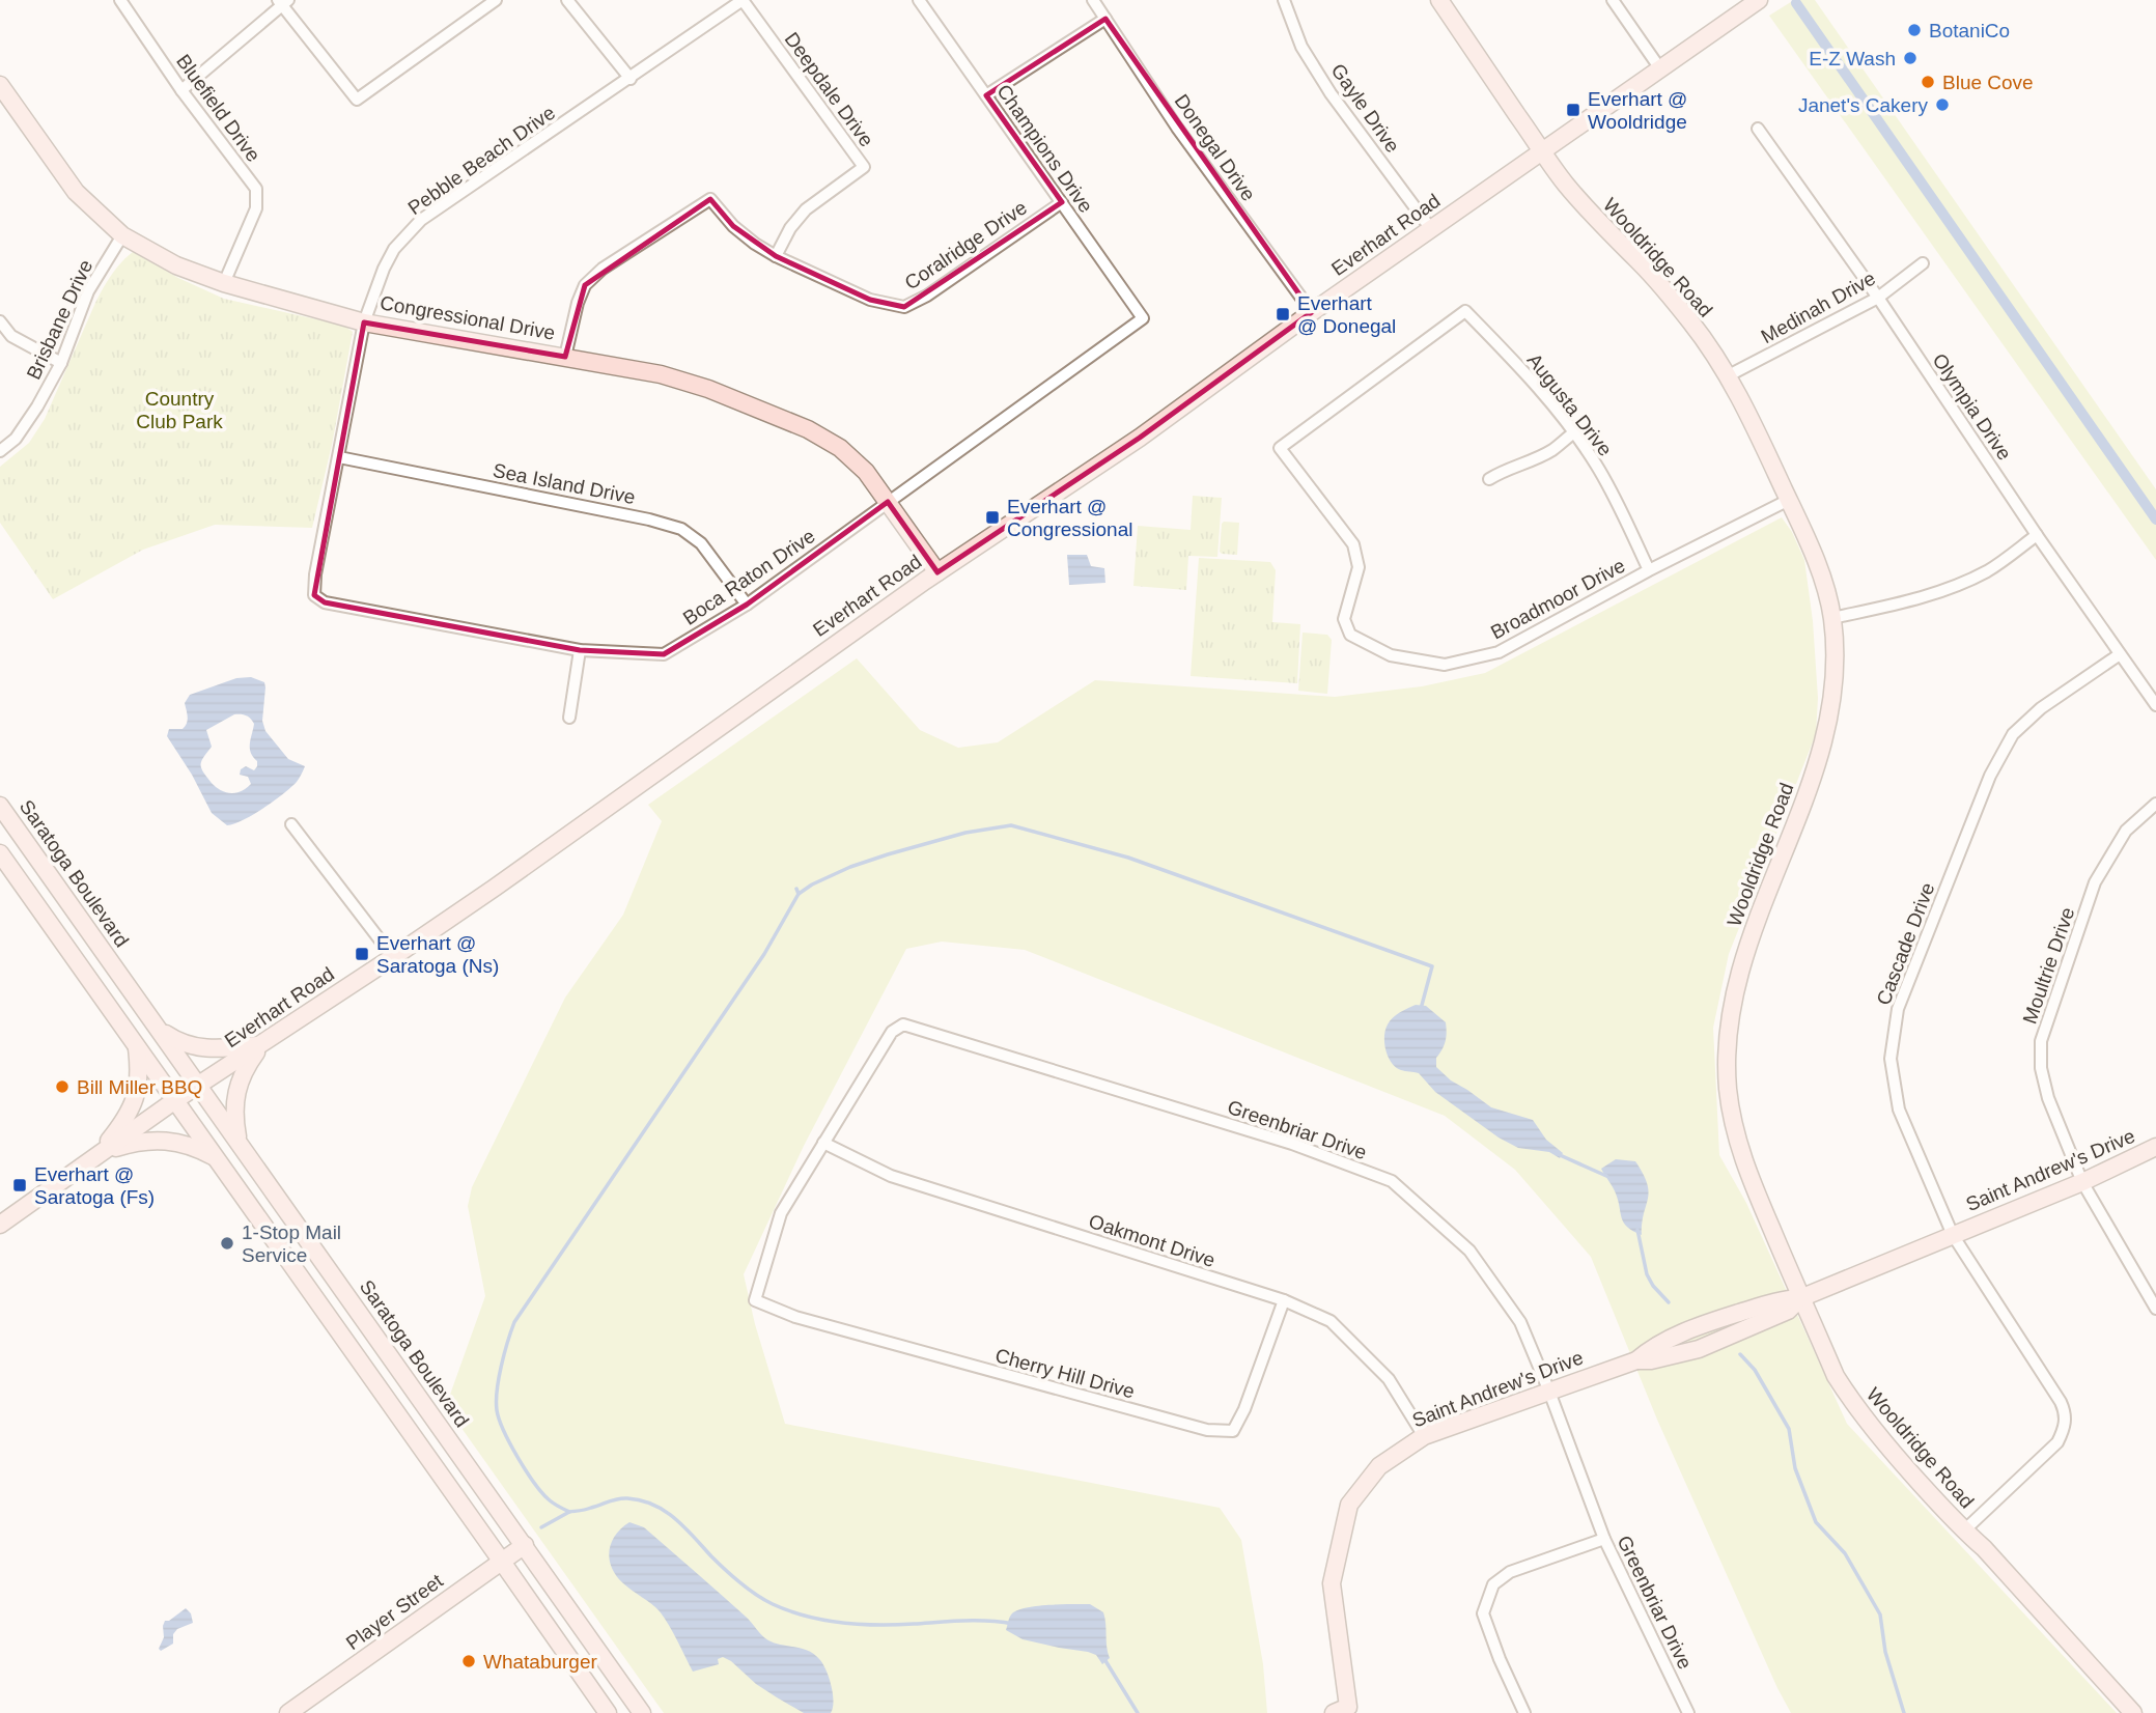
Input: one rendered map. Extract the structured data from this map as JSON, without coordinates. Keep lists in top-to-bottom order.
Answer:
{
  "streets": {
    "main road": [
      "Everhart Road",
      "Wooldridge Road",
      "Congressional Drive",
      "Saratoga Boulevard",
      "Saint Andrew's Drive",
      "Player Street"
    ],
    "street": [
      "Deepdale Drive",
      "Bluefield Drive",
      "Gayle Drive",
      "Donegal Drive",
      "Champions Drive",
      "Pebble Beach Drive",
      "Coralridge Drive",
      "Medinah Drive",
      "Brisbane Drive",
      "Augusta Drive",
      "Olympia Drive",
      "Sea Island Drive",
      "Boca Raton Drive",
      "Broadmoor Drive",
      "Cascade Drive",
      "Moultrie Drive",
      "Greenbriar Drive",
      "Oakmont Drive",
      "Cherry Hill Drive"
    ]
  },
  "crossings": [
    ["Deepdale Drive", "Pebble Beach Drive"],
    ["Deepdale Drive", "Coralridge Drive"],
    ["Bluefield Drive", "Congressional Drive"],
    ["Gayle Drive", "Everhart Road"],
    ["Donegal Drive", "Everhart Road"],
    ["Champions Drive", "Coralridge Drive"],
    ["Champions Drive", "Boca Raton Drive"],
    ["Pebble Beach Drive", "Congressional Drive"],
    ["Pebble Beach Drive", "Sea Island Drive"],
    ["Pebble Beach Drive", "Boca Raton Drive"],
    ["Everhart Road", "Wooldridge Road"],
    ["Everhart Road", "Congressional Drive"],
    ["Everhart Road", "Saratoga Boulevard"],
    ["Coralridge Drive", "Congressional Drive"],
    ["Wooldridge Road", "Medinah Drive"],
    ["Wooldridge Road", "Broadmoor Drive"],
    ["Wooldridge Road", "Cascade Drive"],
    ["Wooldridge Road", "Saint Andrew's Drive"],
    ["Medinah Drive", "Olympia Drive"],
    ["Congressional Drive", "Brisbane Drive"],
    ["Congressional Drive", "Boca Raton Drive"],
    ["Augusta Drive", "Broadmoor Drive"],
    ["Olympia Drive", "Cascade Drive"],
    ["Sea Island Drive", "Boca Raton Drive"],
    ["Saratoga Boulevard", "Player Street"],
    ["Cascade Drive", "Saint Andrew's Drive"],
    ["Moultrie Drive", "Saint Andrew's Drive"],
    ["Greenbriar Drive", "Saint Andrew's Drive"],
    ["Greenbriar Drive", "Oakmont Drive"],
    ["Greenbriar Drive", "Cherry Hill Drive"],
    ["Saint Andrew's Drive", "Oakmont Drive"],
    ["Oakmont Drive", "Cherry Hill Drive"]
  ],
  "parks": ["Country Club Park"],
  "places": {
    "other": [
      "BotaniCo",
      "E-Z Wash",
      "Blue Cove",
      "Janet's Cakery",
      "Bill Miller BBQ",
      "1-Stop Mail Service",
      "Whataburger"
    ],
    "transit": [
      "Everhart @ Wooldridge",
      "Everhart @ Donegal",
      "Everhart @ Congressional",
      "Everhart @ Saratoga (Ns)",
      "Everhart @ Saratoga (Fs)"
    ]
  }
}
